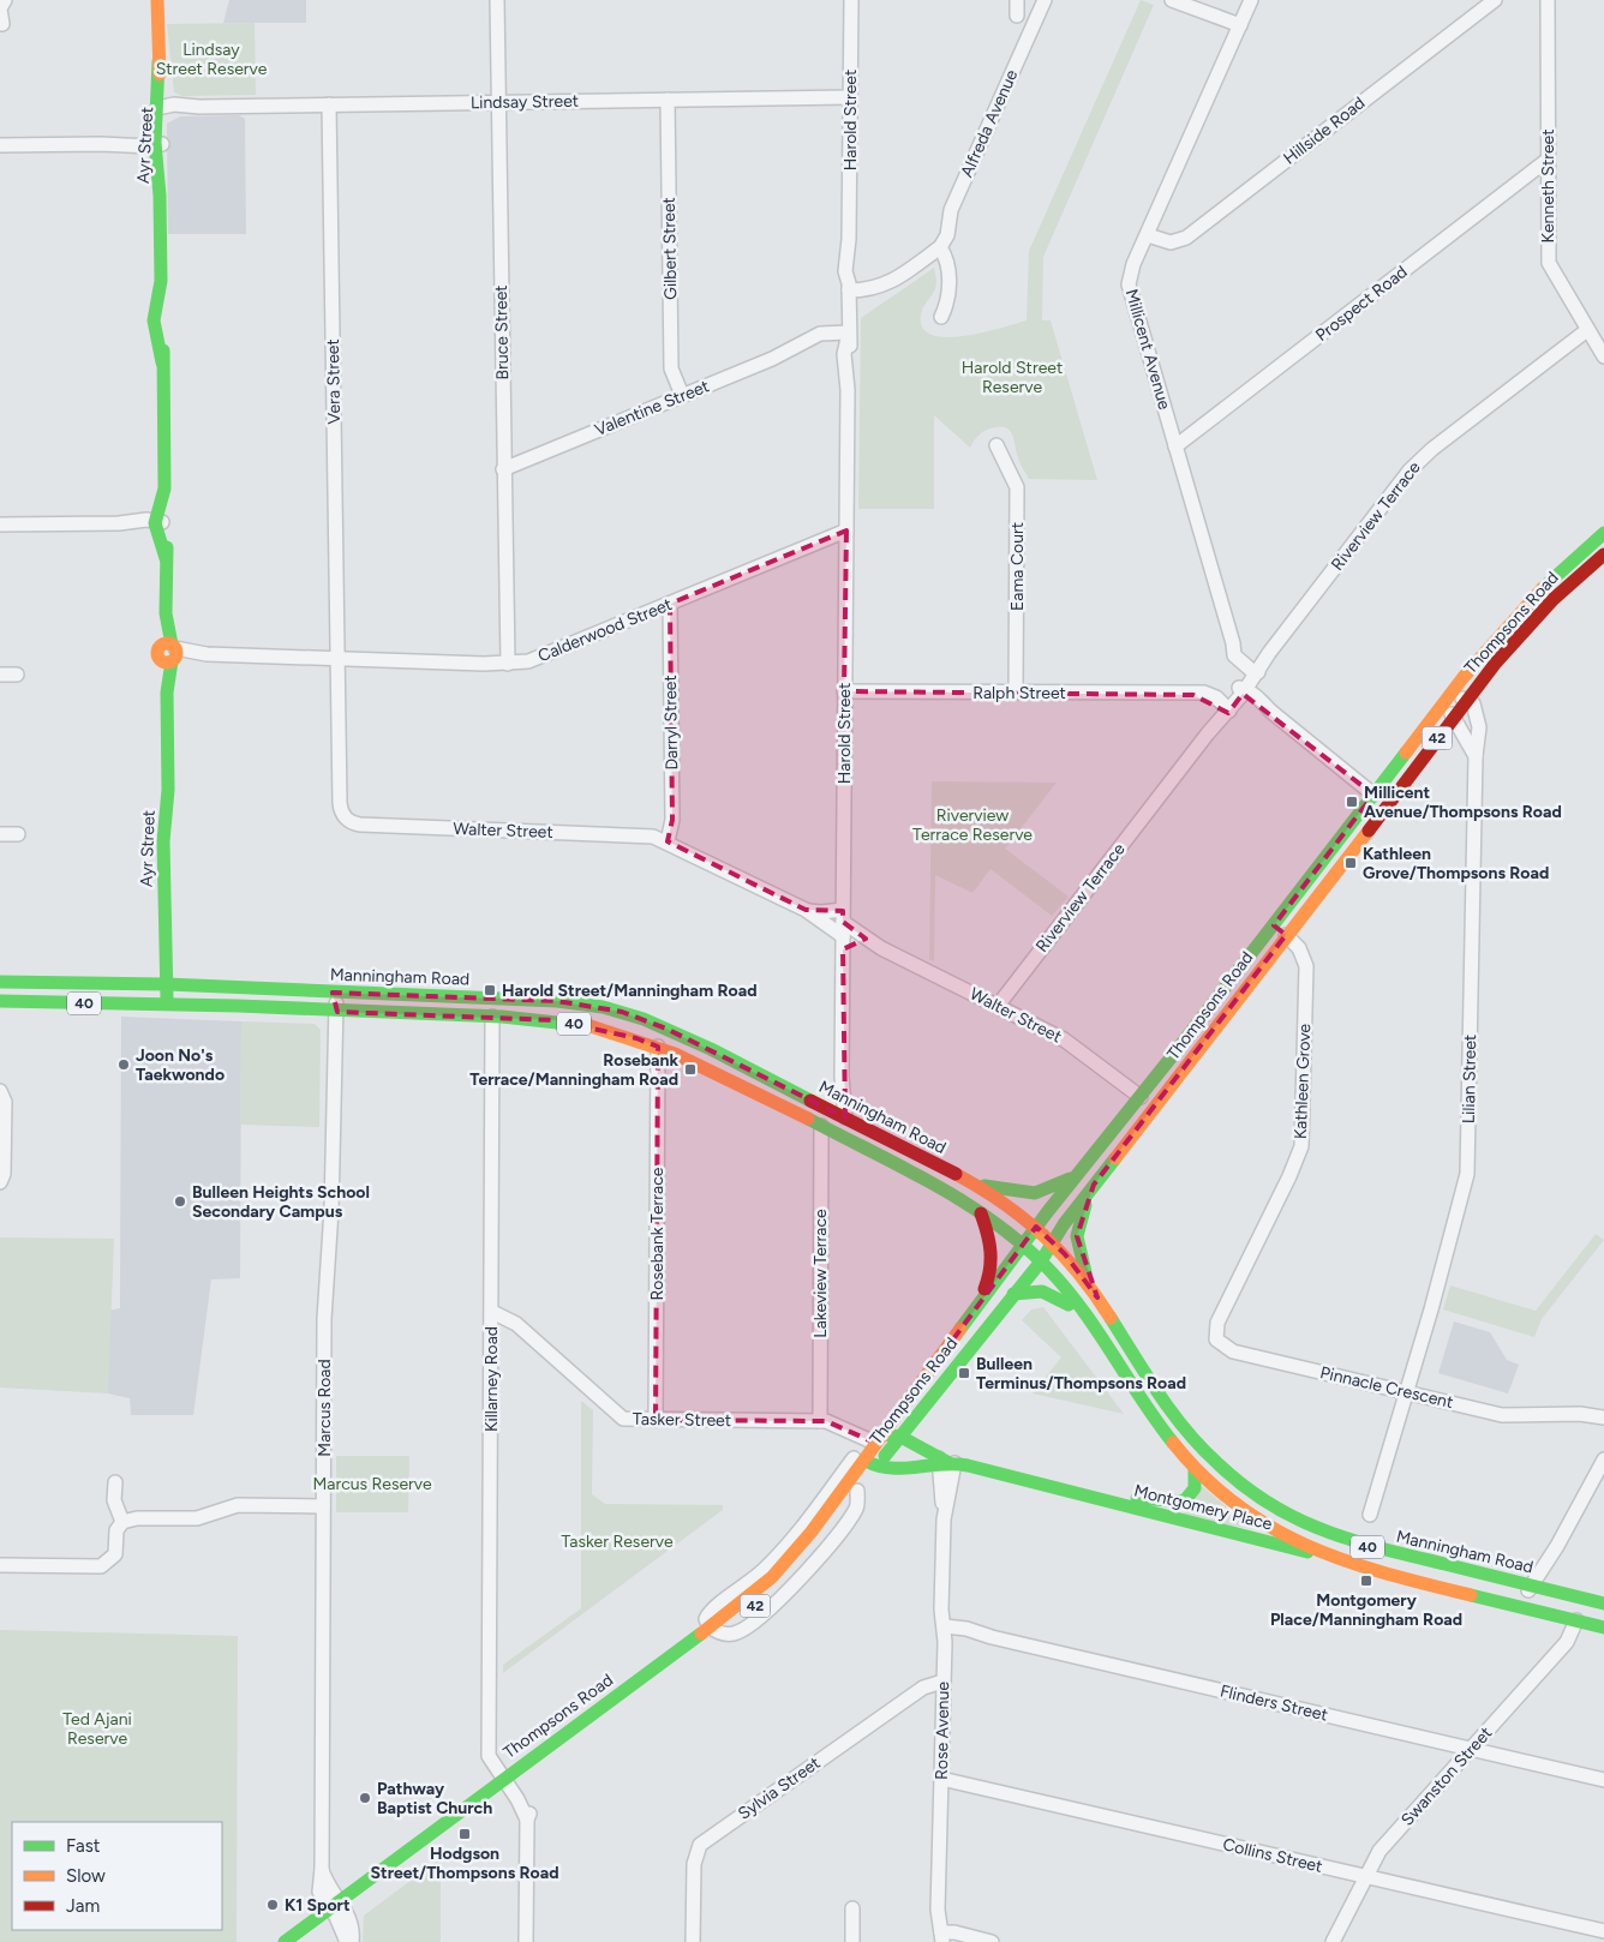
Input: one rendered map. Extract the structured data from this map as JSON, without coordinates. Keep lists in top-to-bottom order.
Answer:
{
  "streets": {
    "main road": [
      "Ayr Street",
      "Thompsons Road",
      "42",
      "Manningham Road",
      "40",
      "Montgomery Place"
    ],
    "street": [
      "Lindsay Street",
      "Harold Street",
      "Alfreda Avenue",
      "Hillside Road",
      "Kenneth Street",
      "Gilbert Street",
      "Prospect Road",
      "Bruce Street",
      "Millicent Avenue",
      "Vera Street",
      "Valentine Street",
      "Riverview Terrace",
      "Eama Court",
      "Calderwood Street",
      "Ralph Street",
      "Darryl Street",
      "Walter Street",
      "Lilian Street",
      "Kathleen Grove",
      "Rosebank Terrace",
      "Lakeview Terrace",
      "Killarney Road",
      "Pinnacle Crescent",
      "Marcus Road",
      "Tasker Street",
      "Flinders Street",
      "Rose Avenue",
      "Swanston Street",
      "Sylvia Street",
      "Collins Street"
    ]
  },
  "crossings": [
    ["Lindsay Street", "Harold Street"],
    ["Lindsay Street", "Ayr Street"],
    ["Lindsay Street", "Gilbert Street"],
    ["Lindsay Street", "Bruce Street"],
    ["Lindsay Street", "Vera Street"],
    ["Harold Street", "Valentine Street"],
    ["Harold Street", "Calderwood Street"],
    ["Harold Street", "Ralph Street"],
    ["Harold Street", "Walter Street"],
    ["Harold Street", "Manningham Road"],
    ["Hillside Road", "Millicent Avenue"],
    ["Ayr Street", "Calderwood Street"],
    ["Ayr Street", "Manningham Road"],
    ["Ayr Street", "40"],
    ["Kenneth Street", "Prospect Road"],
    ["Kenneth Street", "Riverview Terrace"],
    ["Gilbert Street", "Valentine Street"],
    ["Prospect Road", "Millicent Avenue"],
    ["Bruce Street", "Valentine Street"],
    ["Bruce Street", "Calderwood Street"],
    ["Millicent Avenue", "Riverview Terrace"],
    ["Vera Street", "Calderwood Street"],
    ["Vera Street", "Walter Street"],
    ["Riverview Terrace", "Ralph Street"],
    ["Riverview Terrace", "Walter Street"],
    ["Eama Court", "Ralph Street"],
    ["Thompsons Road", "Walter Street"],
    ["Thompsons Road", "Manningham Road"],
    ["Thompsons Road", "40"],
    ["Thompsons Road", "Lilian Street"],
    ["Thompsons Road", "Kathleen Grove"],
    ["Thompsons Road", "Killarney Road"],
    ["Thompsons Road", "Marcus Road"],
    ["Thompsons Road", "Tasker Street"],
    ["Thompsons Road", "Montgomery Place"],
    ["Calderwood Street", "Darryl Street"],
    ["Calderwood Street", "Walter Street"],
    ["Darryl Street", "Walter Street"],
    ["Manningham Road", "Marcus Road"],
    ["40", "Rosebank Terrace"],
    ["40", "Lakeview Terrace"],
    ["40", "Killarney Road"],
    ["40", "Marcus Road"],
    ["40", "Montgomery Place"],
    ["40", "Swanston Street"],
    ["Lilian Street", "Pinnacle Crescent"],
    ["Kathleen Grove", "Pinnacle Crescent"],
    ["Rosebank Terrace", "Tasker Street"],
    ["Lakeview Terrace", "Tasker Street"],
    ["Killarney Road", "Tasker Street"],
    ["Montgomery Place", "Rose Avenue"],
    ["Flinders Street", "Rose Avenue"],
    ["Flinders Street", "Swanston Street"],
    ["Rose Avenue", "Sylvia Street"],
    ["Rose Avenue", "Collins Street"],
    ["Swanston Street", "Collins Street"]
  ],
  "parks": [
    "Lindsay Street Reserve",
    "Harold Street Reserve",
    "Riverview Terrace Reserve",
    "Marcus Reserve",
    "Tasker Reserve",
    "Ted Ajani Reserve"
  ],
  "places": {
    "transit": [
      "Millicent Avenue/Thompsons Road",
      "Kathleen Grove/Thompsons Road",
      "Harold Street/Manningham Road",
      "Rosebank Terrace/Manningham Road",
      "Bulleen Terminus/Thompsons Road",
      "Montgomery Place/Manningham Road",
      "Hodgson Street/Thompsons Road"
    ],
    "other": [
      "Joon No's Taekwondo",
      "Bulleen Heights School Secondary Campus",
      "Pathway Baptist Church",
      "K1 Sport"
    ]
  },
  "legend": ["Fast", "Slow", "Jam"]
}
